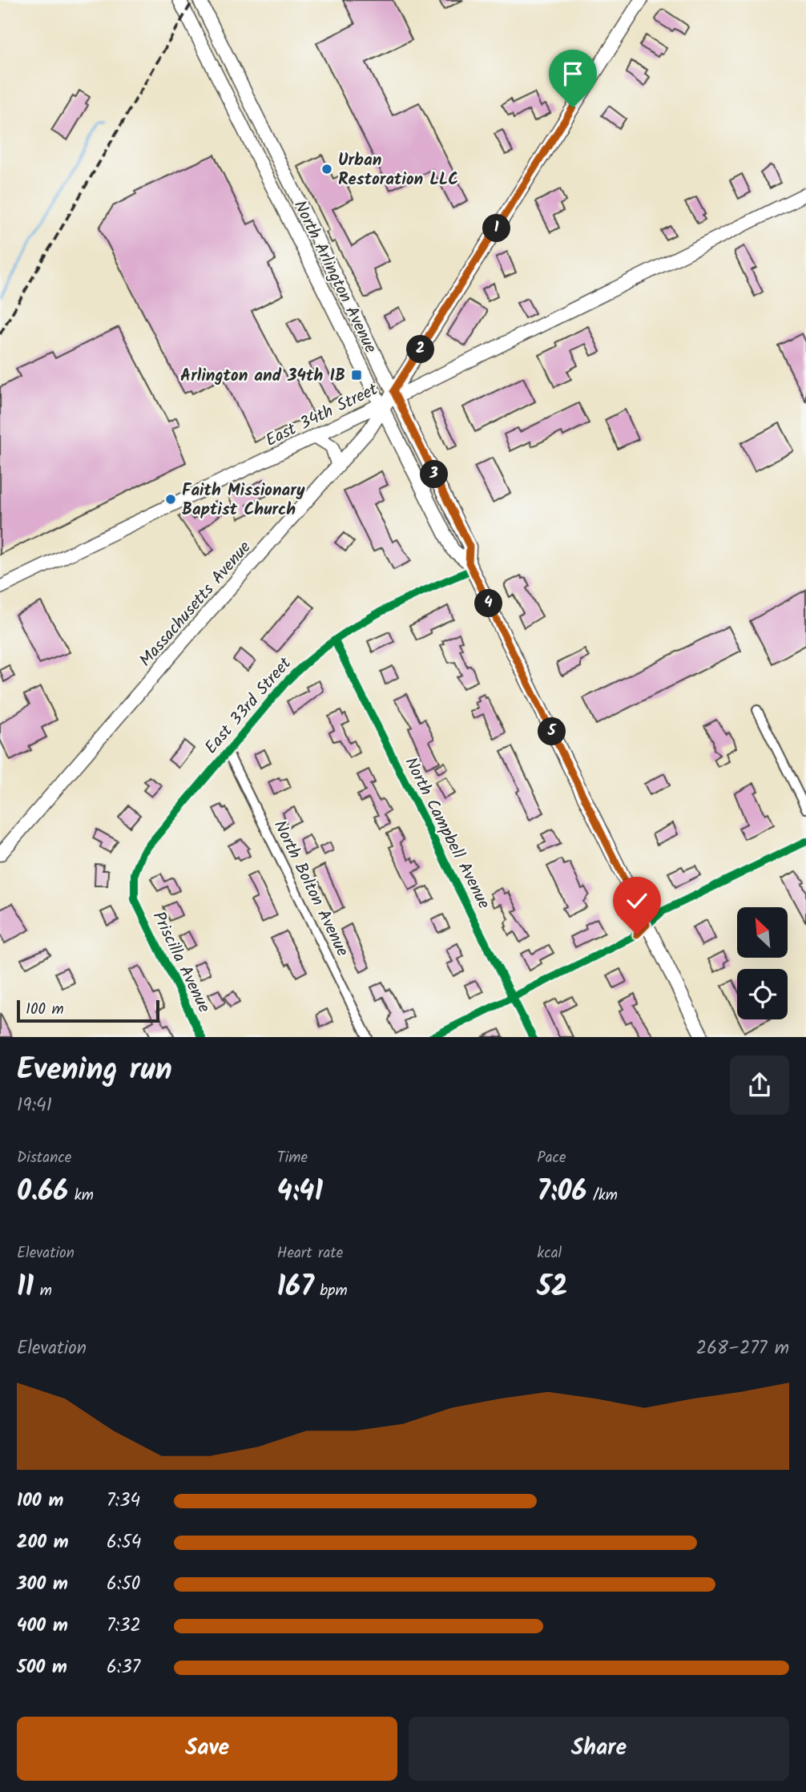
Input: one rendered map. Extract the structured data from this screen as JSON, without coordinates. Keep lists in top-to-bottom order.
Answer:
{
  "streets": {
    "main road": ["North Arlington Avenue", "East 34th Street", "Massachusetts Avenue"],
    "street": [
      "East 33rd Street",
      "North Campbell Avenue",
      "North Bolton Avenue",
      "Priscilla Avenue"
    ]
  },
  "crossings": [
    ["North Arlington Avenue", "East 34th Street"],
    ["North Arlington Avenue", "Massachusetts Avenue"],
    ["North Arlington Avenue", "East 33rd Street"],
    ["East 34th Street", "Massachusetts Avenue"],
    ["East 33rd Street", "North Campbell Avenue"],
    ["East 33rd Street", "North Bolton Avenue"],
    ["East 33rd Street", "Priscilla Avenue"]
  ],
  "places": {
    "other": ["Urban Restoration LLC", "Faith Missionary Baptist Church"],
    "transit": ["Arlington and 34th IB"]
  },
  "scale_bar": "100 m",
  "north": "top left",
  "page": {
    "pins": [
      "1",
      "2",
      "3",
      "4",
      "5"
    ],
    "scale": "100 m",
    "heading": ["Evening run", "19:41"],
    "stats": [
      ["Distance", "0.66 km"],
      ["Time", "4:41"],
      ["Pace", "7:06 /km"],
      ["Elevation", "11 m"],
      ["Heart rate", "167 bpm"],
      ["kcal", "52"]
    ],
    "chart": ["Elevation", "268–277 m"],
    "list": [
      {
        "name": "100 m",
        "note": "7:34"
      },
      {
        "name": "200 m",
        "note": "6:54"
      },
      {
        "name": "300 m",
        "note": "6:50"
      },
      {
        "name": "400 m",
        "note": "7:32"
      },
      {
        "name": "500 m",
        "note": "6:37"
      }
    ],
    "buttons": ["Save", "Share"]
  }
}
